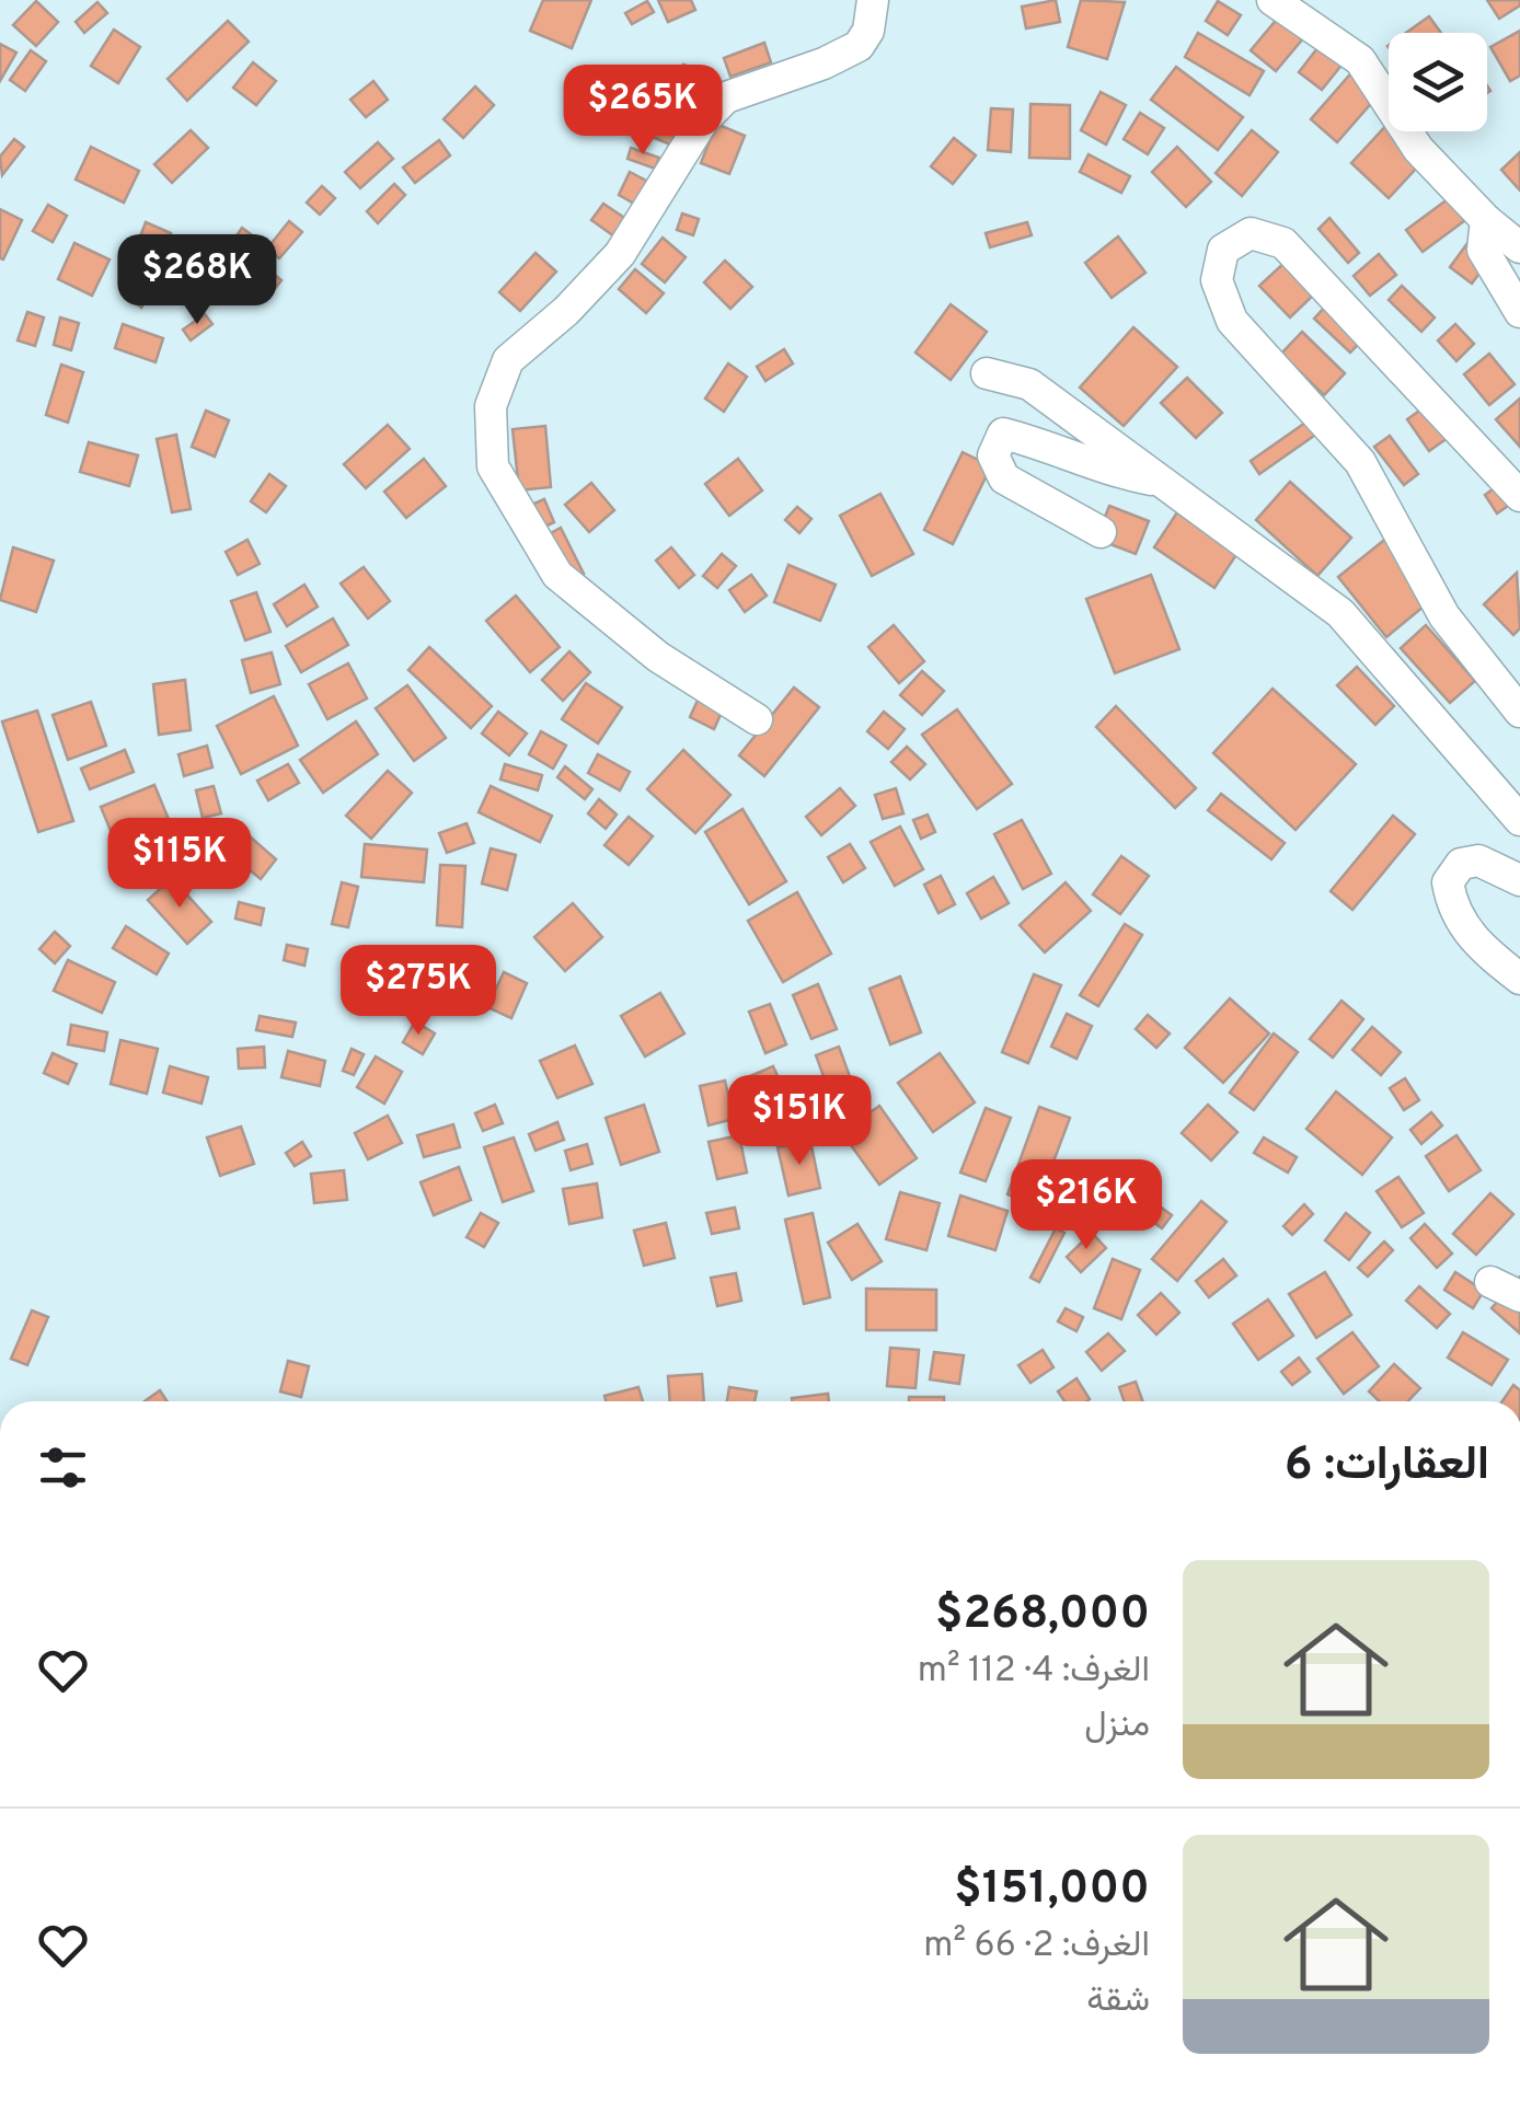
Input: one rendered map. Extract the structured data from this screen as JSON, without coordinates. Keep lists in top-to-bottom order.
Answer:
{
  "page": {
    "price": [
      "$265K",
      "$268K",
      "$115K",
      "$275K",
      "$151K",
      "$216K"
    ],
    "heading": "العقارات: 6",
    "list": [
      {
        "name": "$268,000",
        "note": "الغرف: 4 · 112 m² · منزل"
      },
      {
        "name": "$151,000",
        "note": "الغرف: 2 · 66 m² · شقة"
      }
    ]
  }
}
